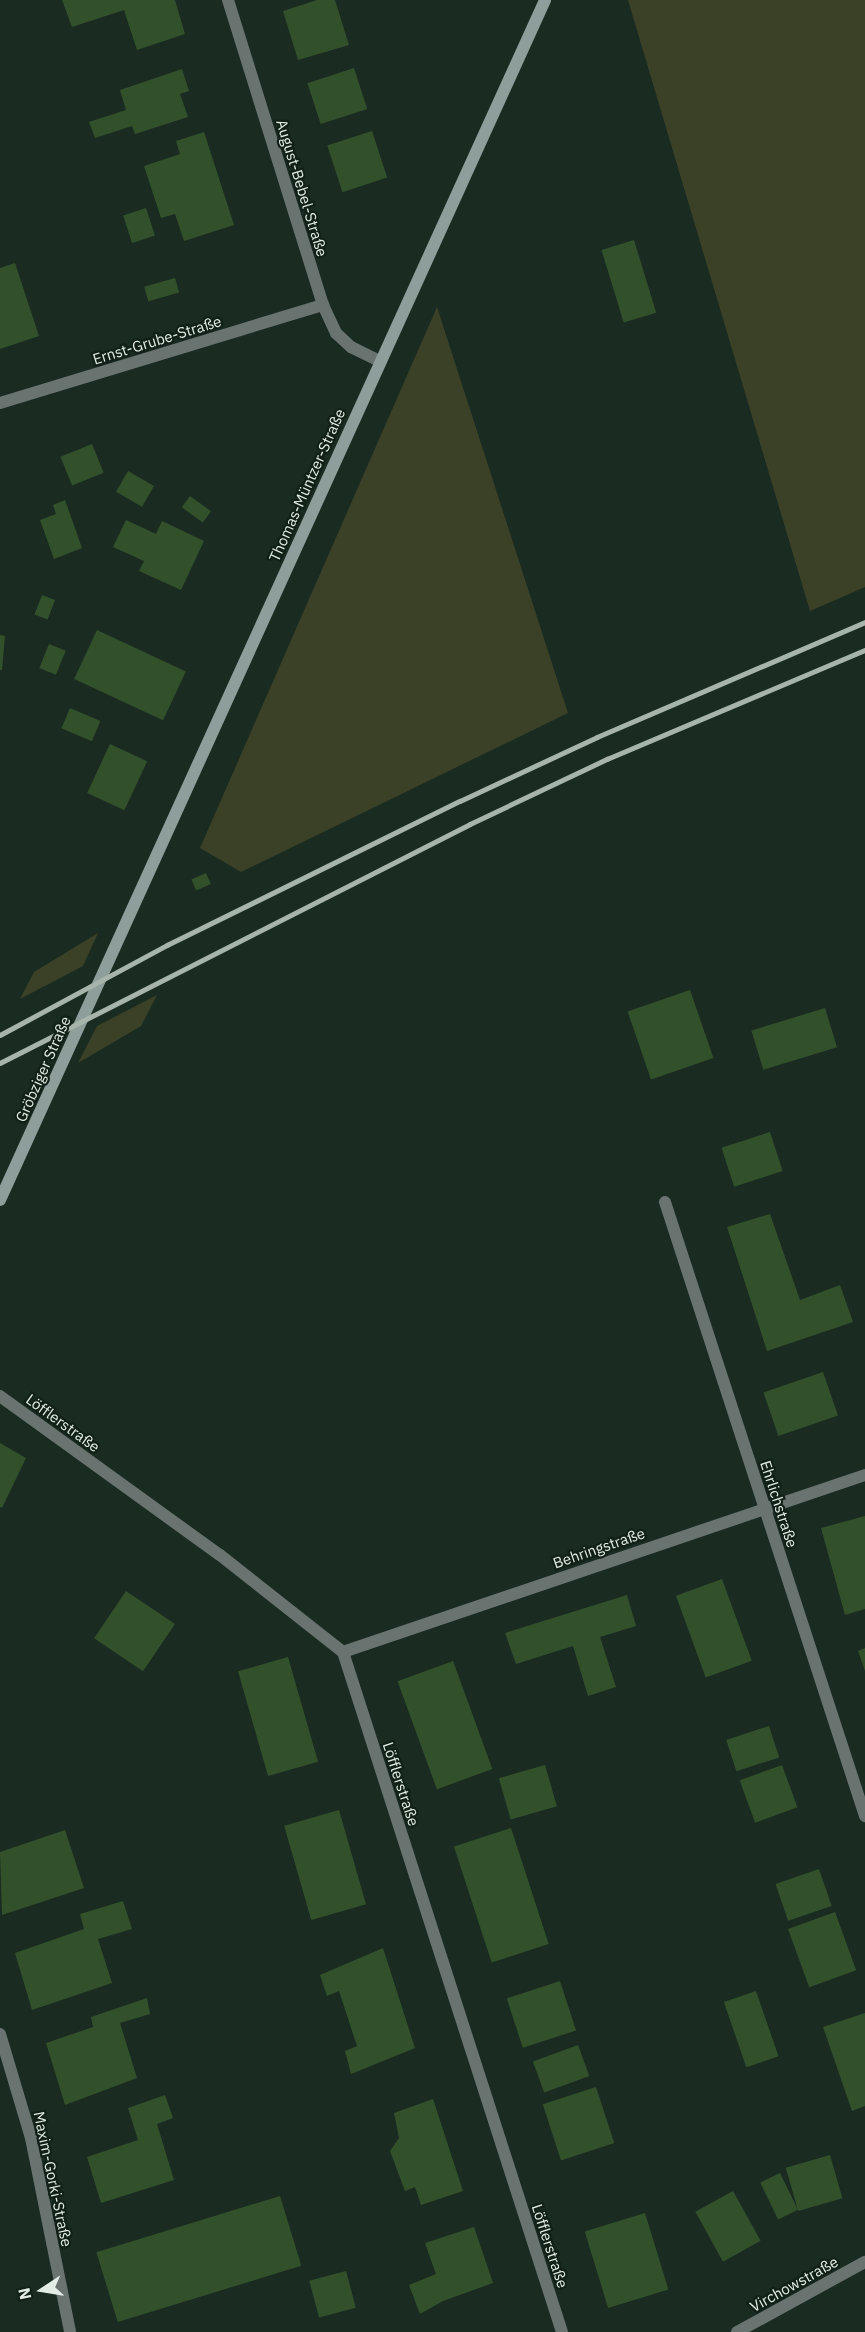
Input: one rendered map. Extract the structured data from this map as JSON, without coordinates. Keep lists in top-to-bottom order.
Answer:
{
  "streets": {
    "main road": ["Thomas-Müntzer-Straße", "Gröbziger Straße"],
    "street": [
      "August-Bebel-Straße",
      "Ernst-Grube-Straße",
      "Löfflerstraße",
      "Ehrlichstraße",
      "Behringstraße",
      "Maxim-Gorki-Straße",
      "Virchowstraße"
    ]
  },
  "crossings": [
    ["August-Bebel-Straße", "Ernst-Grube-Straße"],
    ["August-Bebel-Straße", "Thomas-Müntzer-Straße"],
    ["Thomas-Müntzer-Straße", "Gröbziger Straße"],
    ["Löfflerstraße", "Behringstraße"],
    ["Ehrlichstraße", "Behringstraße"]
  ],
  "north": "left"
}
